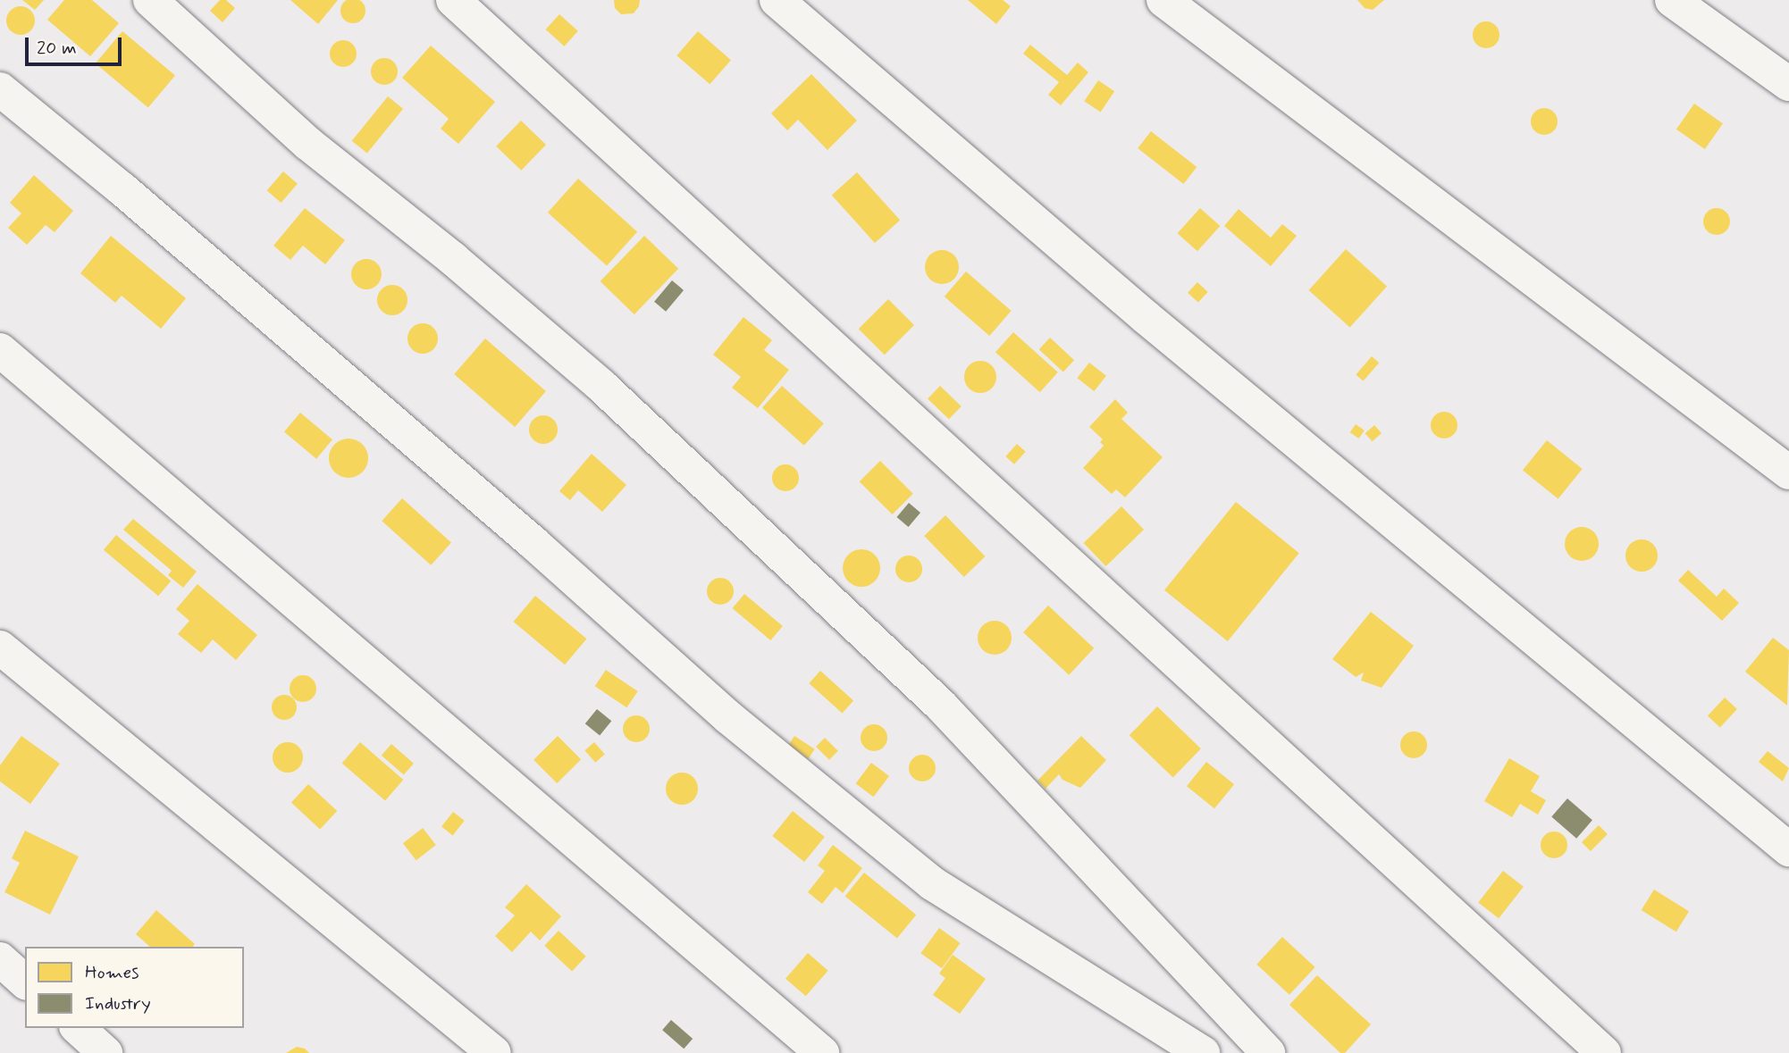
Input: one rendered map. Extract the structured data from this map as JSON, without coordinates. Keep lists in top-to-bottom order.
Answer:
{
  "legend": ["Homes", "Industry"],
  "scale_bar": "20 m"
}
